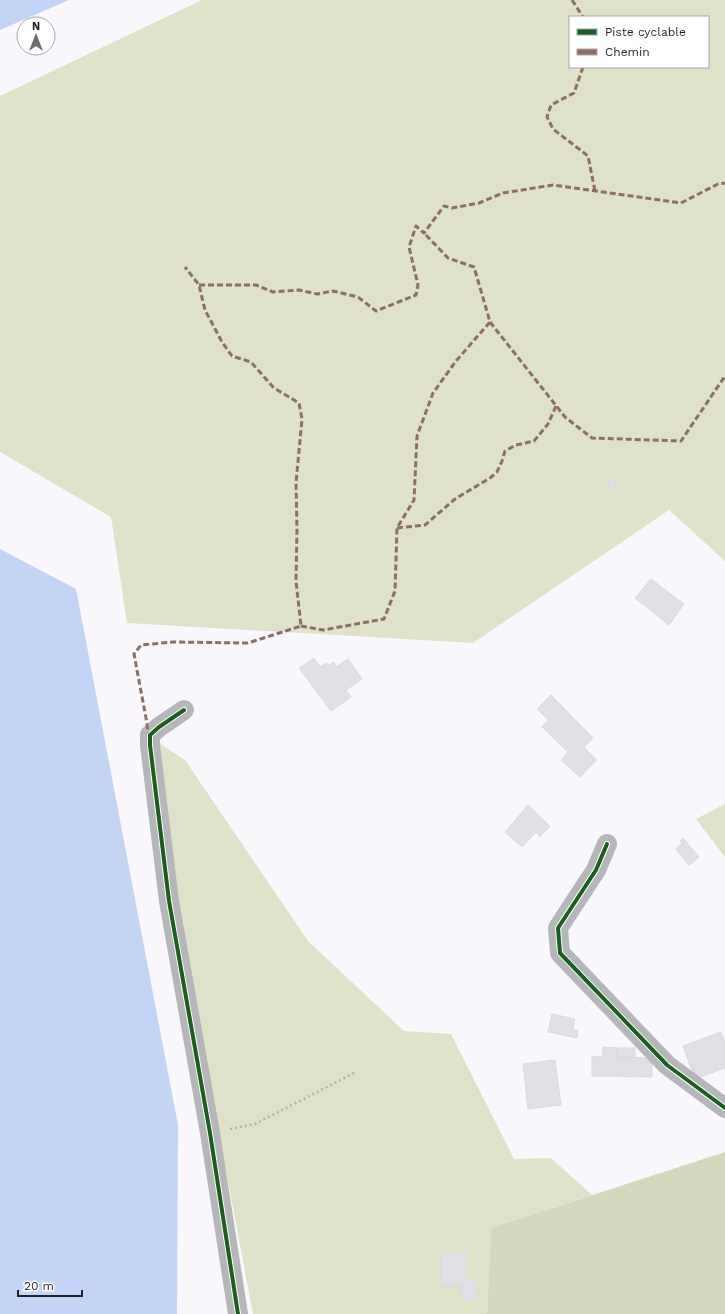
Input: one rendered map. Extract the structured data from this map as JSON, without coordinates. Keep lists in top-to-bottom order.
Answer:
{
  "legend": ["Piste cyclable", "Chemin"],
  "scale_bar": "20 m",
  "north": "top"
}
